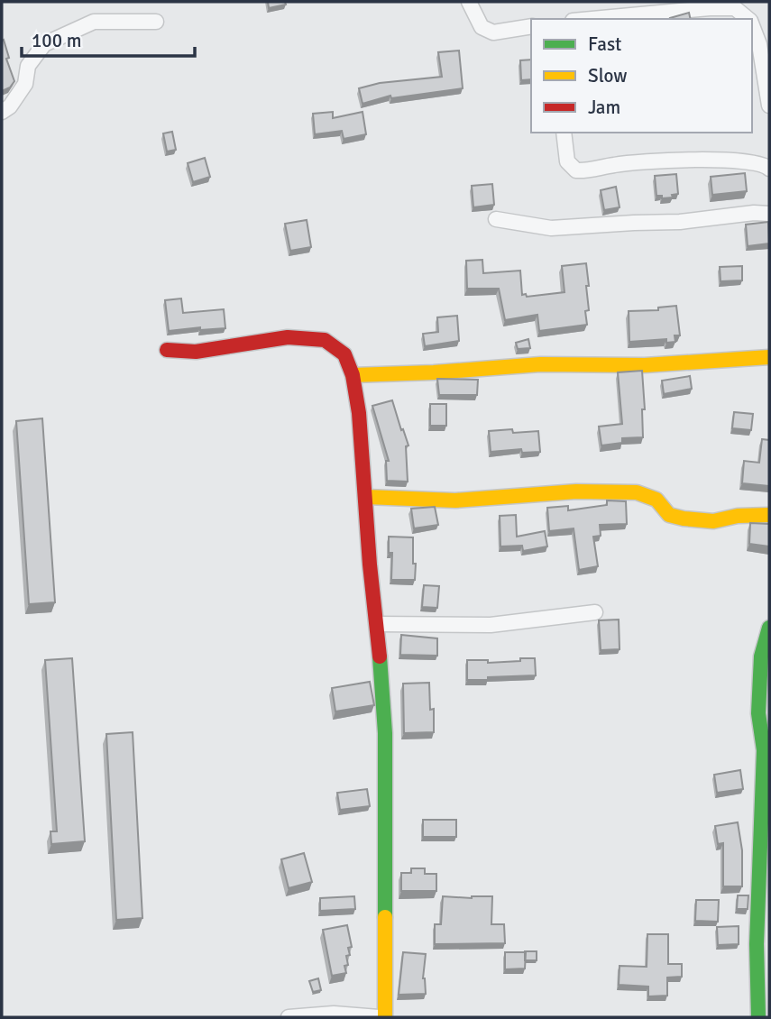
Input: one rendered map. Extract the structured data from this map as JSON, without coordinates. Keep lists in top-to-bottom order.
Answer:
{
  "legend": ["Fast", "Slow", "Jam"],
  "scale_bar": "100 m"
}
